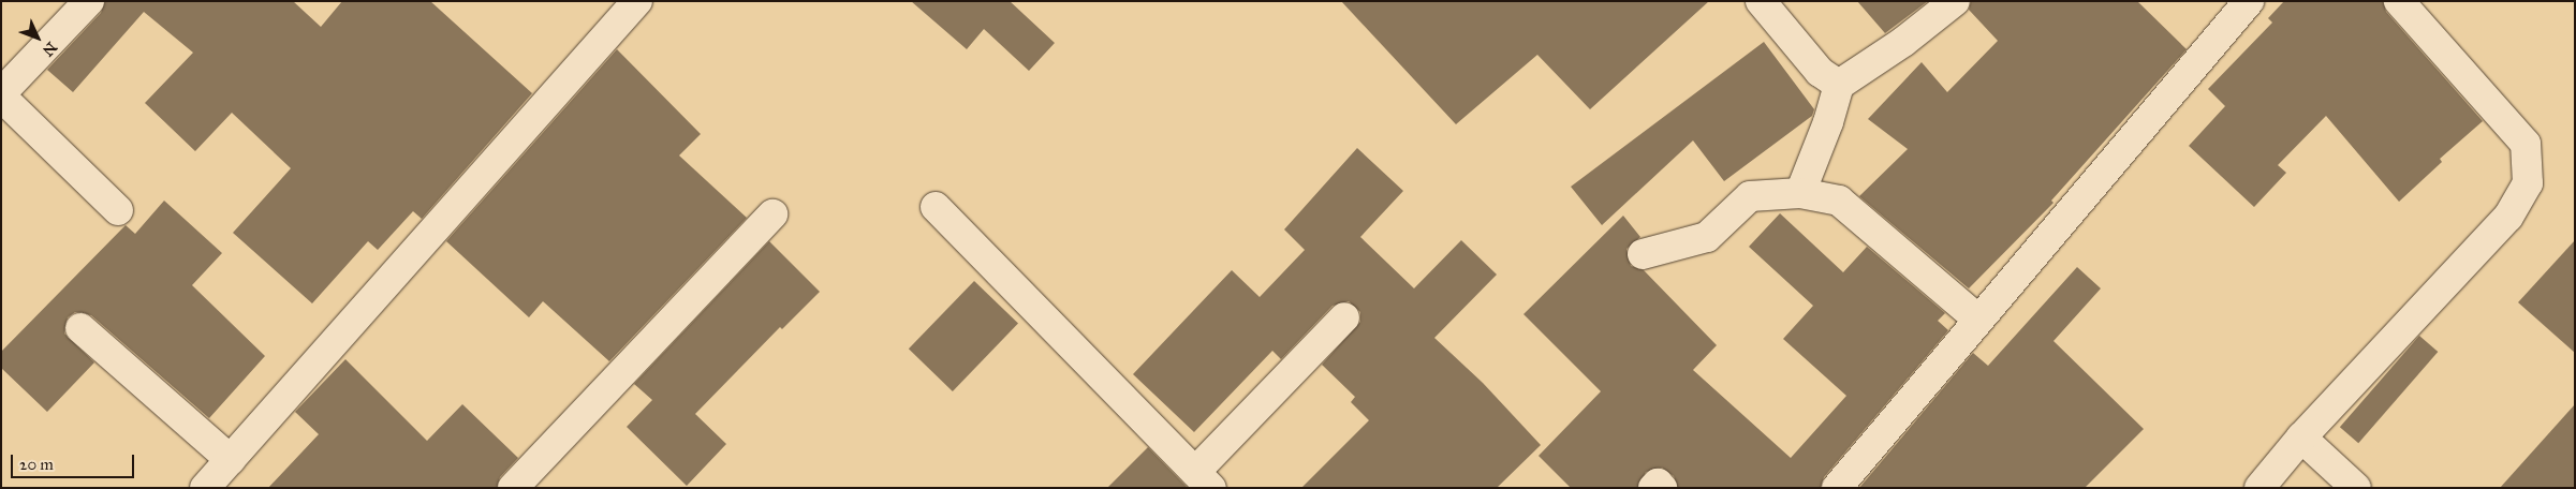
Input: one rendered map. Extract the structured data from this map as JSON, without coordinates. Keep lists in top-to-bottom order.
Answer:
{
  "scale_bar": "20 m",
  "north": "bottom right"
}
